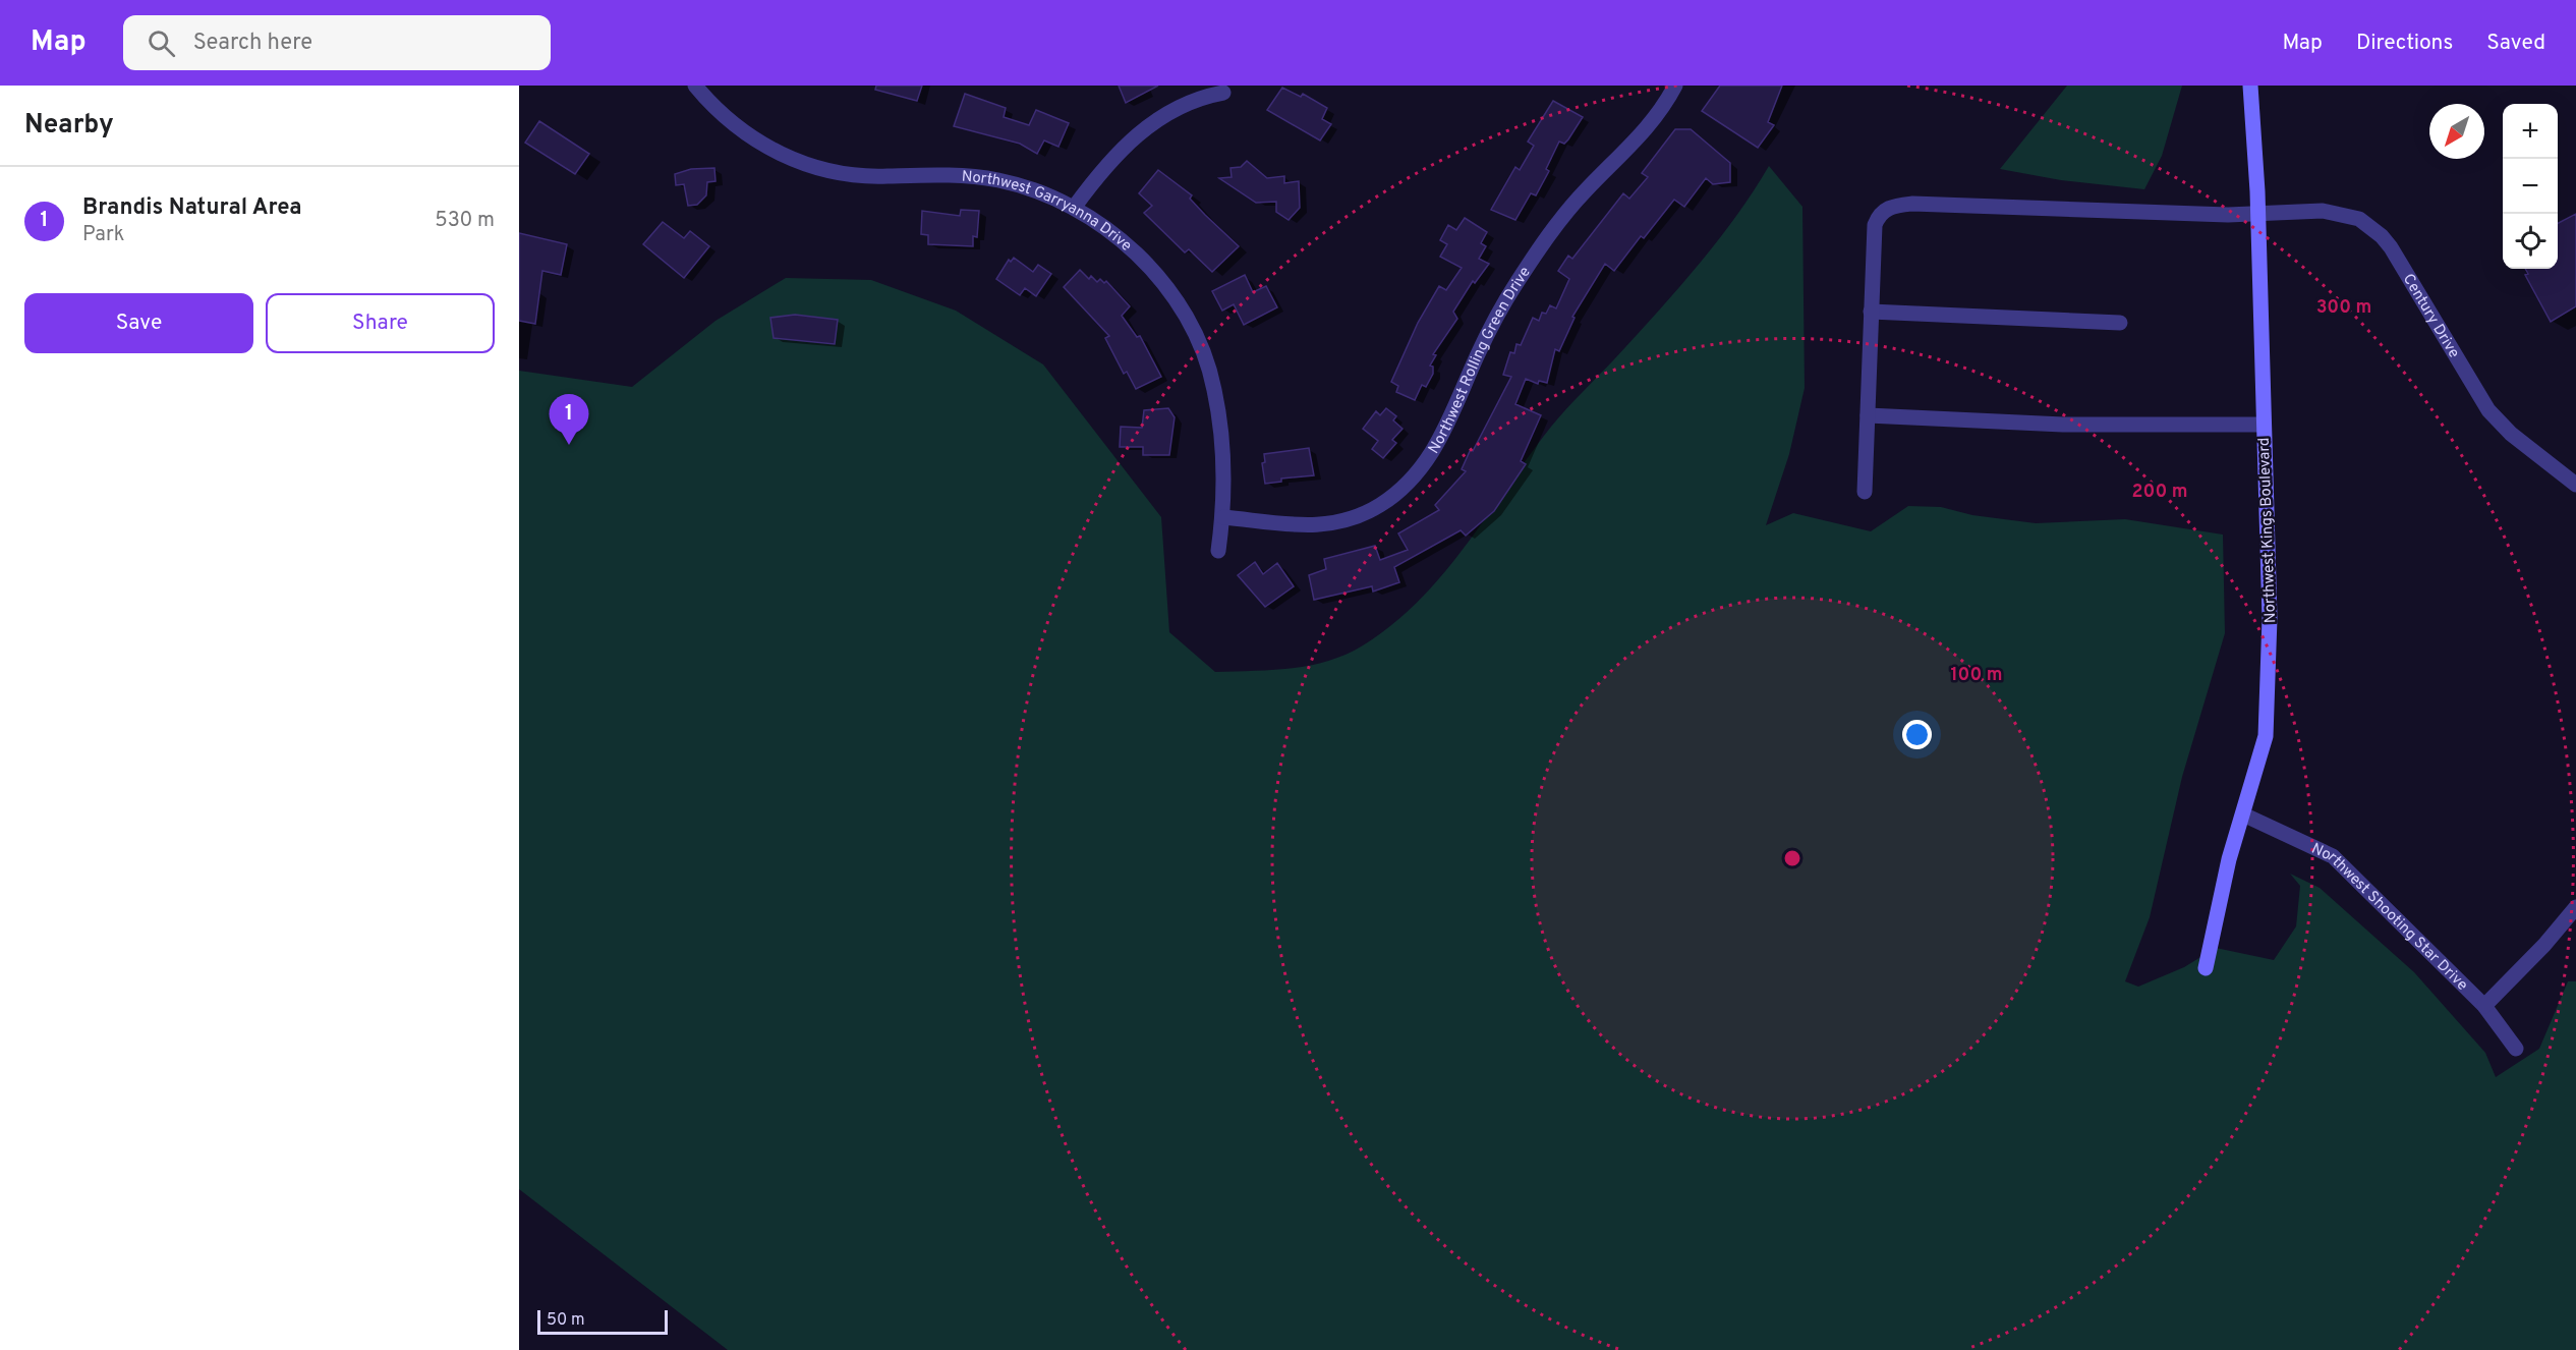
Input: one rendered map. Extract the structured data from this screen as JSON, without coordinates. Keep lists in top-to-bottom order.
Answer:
{
  "streets": {
    "street": [
      "Northwest Garryanna Drive",
      "Century Drive",
      "Northwest Rolling Green Drive",
      "Northwest Kings Boulevard",
      "Northwest Shooting Star Drive"
    ]
  },
  "crossings": [
    ["Northwest Garryanna Drive", "Northwest Rolling Green Drive"],
    ["Century Drive", "Northwest Kings Boulevard"],
    ["Northwest Kings Boulevard", "Northwest Shooting Star Drive"]
  ],
  "scale_bar": "50 m",
  "north": "bottom left",
  "page": {
    "header": "Map",
    "search": "Search here",
    "nav": ["Map", "Directions", "Saved"],
    "heading": "Nearby",
    "map_buttons": ["+", "−"],
    "list": [
      {
        "mark": "1",
        "name": "Brandis Natural Area",
        "note": "Park",
        "value": "530 m"
      }
    ],
    "buttons": ["Save", "Share"],
    "pins": "1",
    "scale": "50 m"
  },
  "rings": ["300 m", "200 m", "100 m"]
}
